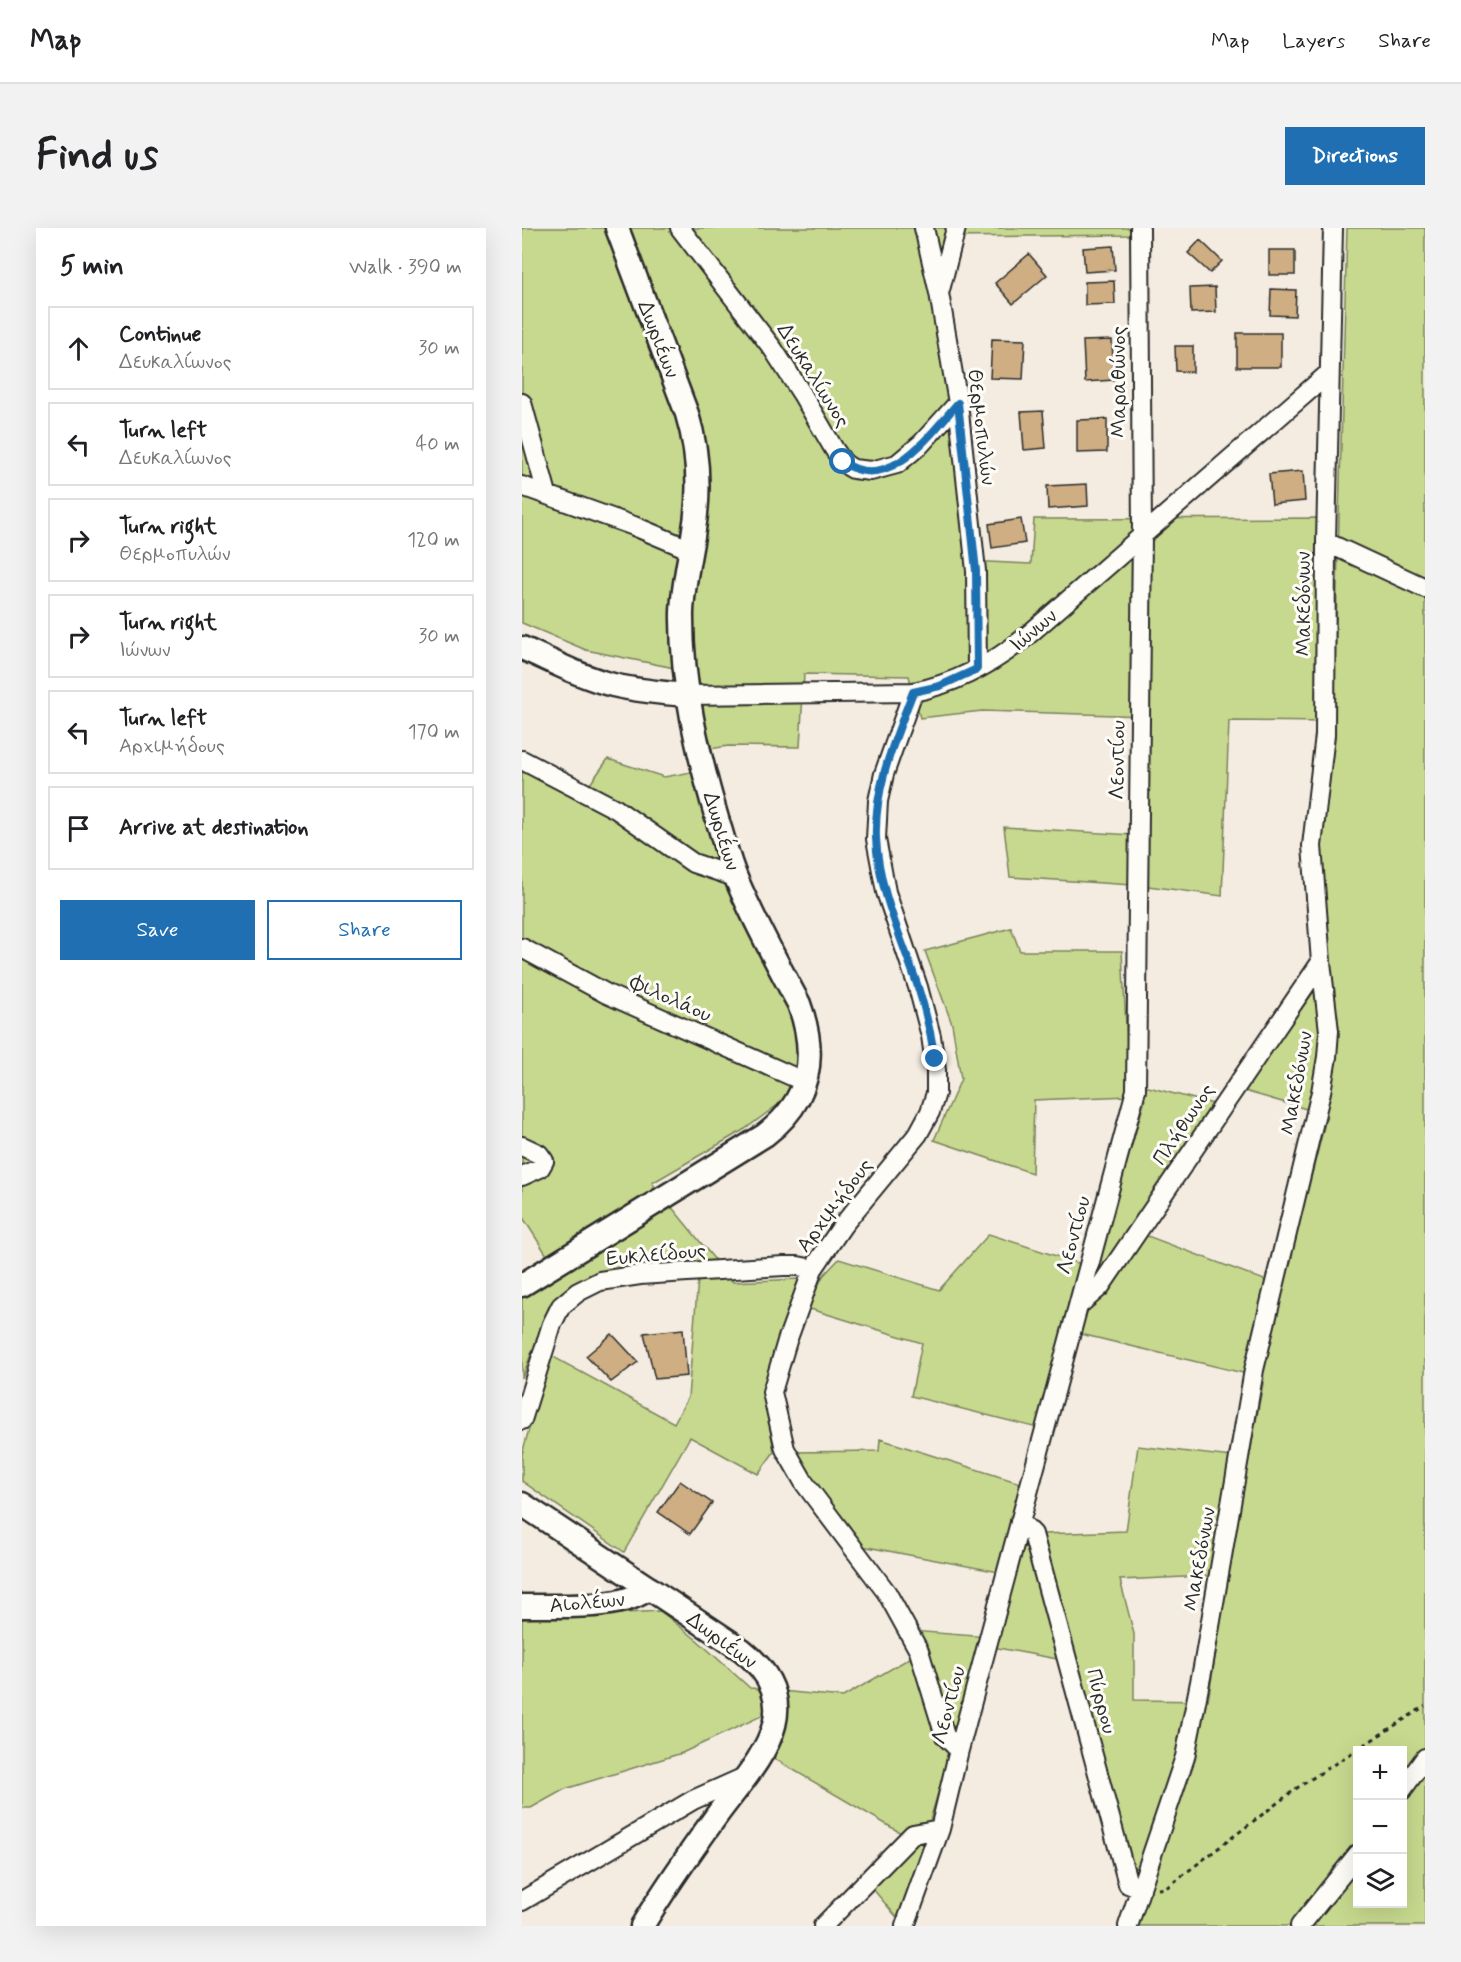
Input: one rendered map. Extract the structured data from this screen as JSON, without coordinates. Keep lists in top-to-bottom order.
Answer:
{
  "streets": {
    "street": [
      "Δωριέων",
      "Δευκαλίωνος",
      "Μαραθώνος",
      "Θερμοπυλών",
      "Μακεδόνων",
      "Ιώνων",
      "Λεοντίου",
      "Φιλολάου",
      "Πλήθωνος",
      "Αρχιμήδους",
      "Ευκλείδους",
      "Αιολέων",
      "Πύρρου"
    ]
  },
  "crossings": [
    ["Δωριέων", "Ιώνων"],
    ["Δωριέων", "Φιλολάου"],
    ["Δωριέων", "Αιολέων"],
    ["Δευκαλίωνος", "Θερμοπυλών"],
    ["Μαραθώνος", "Ιώνων"],
    ["Μαραθώνος", "Λεοντίου"],
    ["Θερμοπυλών", "Ιώνων"],
    ["Μακεδόνων", "Ιώνων"],
    ["Μακεδόνων", "Πλήθωνος"],
    ["Μακεδόνων", "Πύρρου"],
    ["Ιώνων", "Λεοντίου"],
    ["Ιώνων", "Αρχιμήδους"],
    ["Λεοντίου", "Πλήθωνος"],
    ["Λεοντίου", "Αρχιμήδους"],
    ["Λεοντίου", "Πύρρου"],
    ["Αρχιμήδους", "Ευκλείδους"]
  ],
  "page": {
    "header": "Map",
    "nav": ["Map", "Layers", "Share"],
    "buttons": [
      "Directions",
      ["Save", "Share"]
    ],
    "title": "Find us",
    "heading": ["5 min", "Walk · 390 m"],
    "list": [
      ["Continue", "Δευκαλίωνος", "30 m"],
      ["Turn left", "Δευκαλίωνος", "40 m"],
      ["Turn right", "Θερμοπυλών", "120 m"],
      ["Turn right", "Ιώνων", "30 m"],
      ["Turn left", "Αρχιμήδους", "170 m"],
      "Arrive at destination"
    ],
    "map_buttons": ["+", "−"]
  }
}
